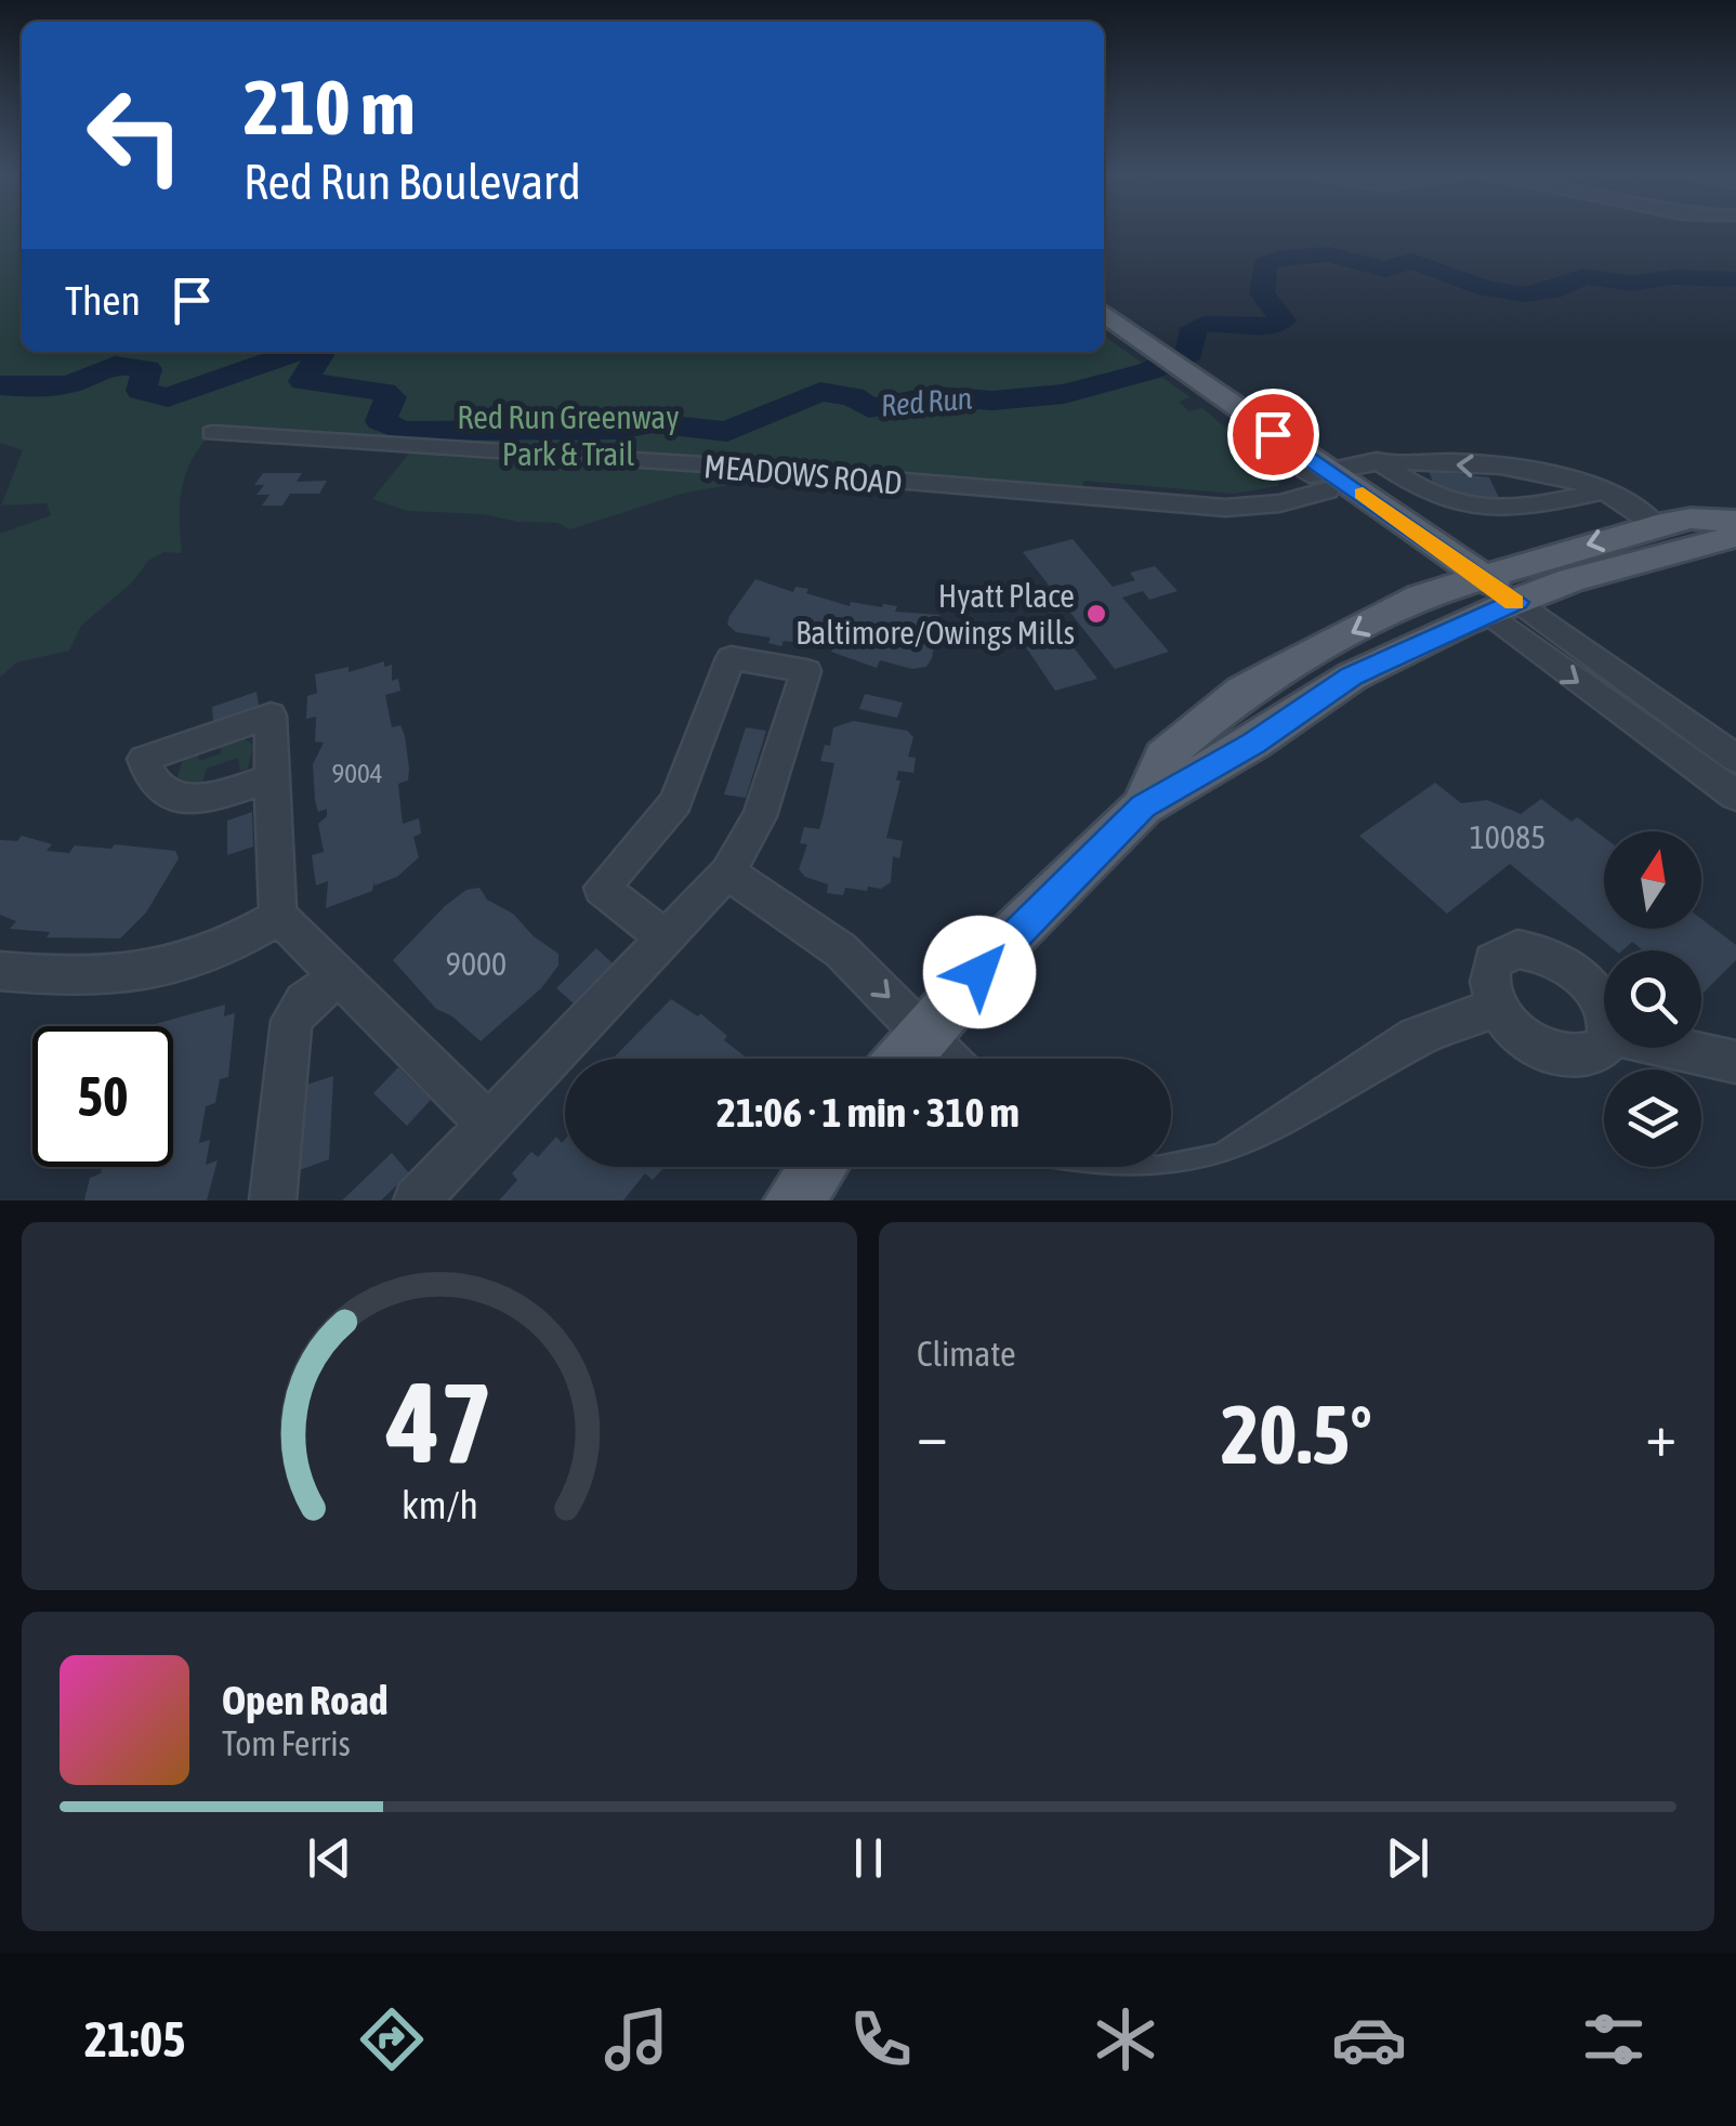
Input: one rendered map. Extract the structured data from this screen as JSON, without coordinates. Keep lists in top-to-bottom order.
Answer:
{
  "streets": {
    "street": ["MEADOWS ROAD"]
  },
  "water": ["Red Run"],
  "parks": ["Red Run Greenway Park & Trail"],
  "places": ["Hyatt Place Baltimore/Owings Mills"],
  "house_numbers": ["9004", "10085", "9000"],
  "north": "top",
  "page": {
    "turn": ["210 m", "Red Run Boulevard"],
    "then": "Then",
    "limit": "50",
    "trip": "21:06 · 1 min · 310 m",
    "tile": "Climate",
    "heat": ["−", "20.5°", "+"],
    "song": ["Open Road", "Tom Ferris"],
    "tabs": "21:05",
    "gauge": ["47", "km/h"]
  }
}
